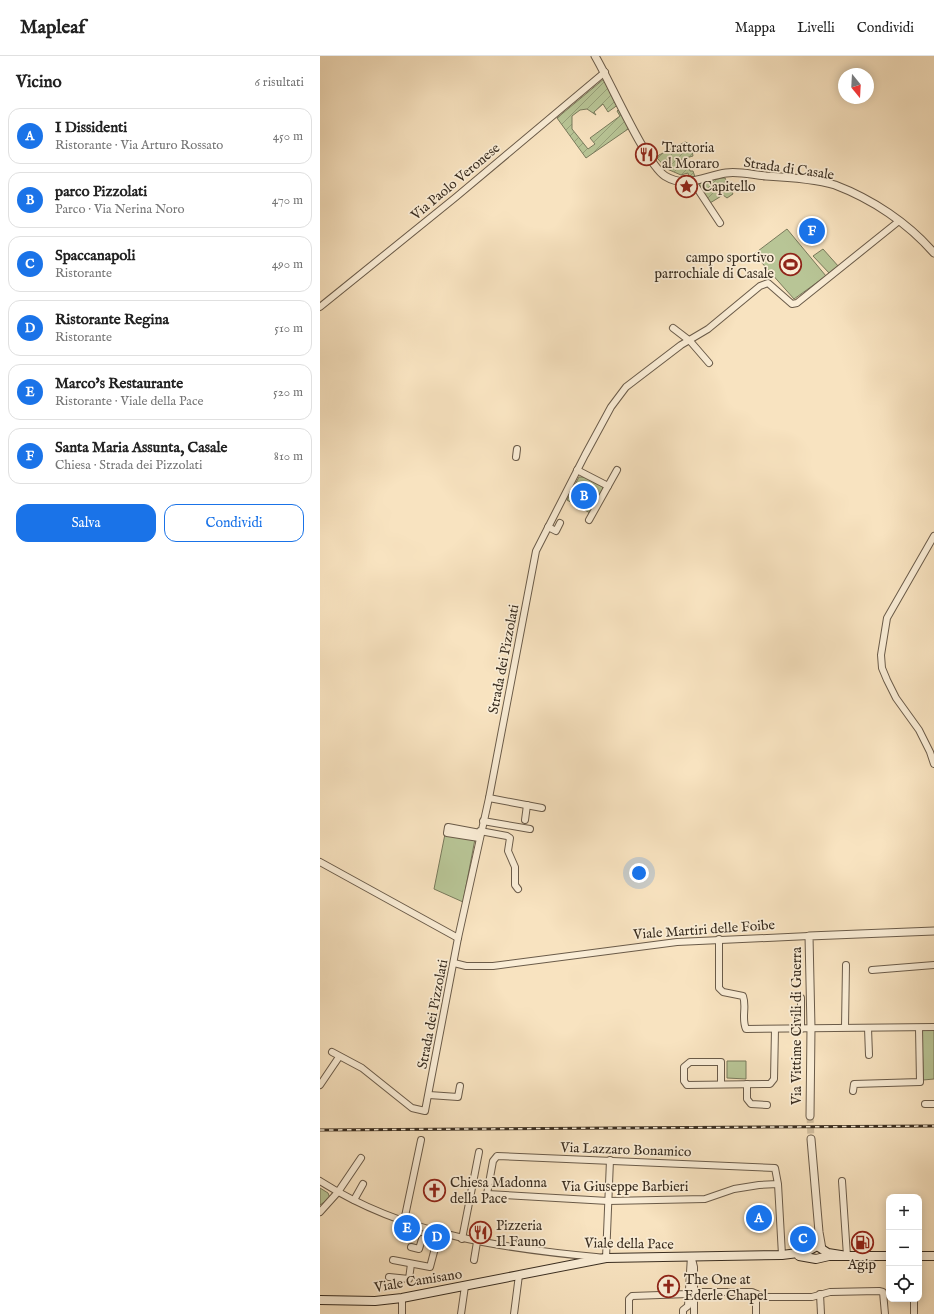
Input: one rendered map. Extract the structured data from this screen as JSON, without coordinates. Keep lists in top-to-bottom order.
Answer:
{
  "streets": {
    "main road": ["Viale della Pace", "Viale Camisano"],
    "street": [
      "Strada di Casale",
      "Via Paolo Veronese",
      "Strada dei Pizzolati",
      "Viale Martiri delle Foibe",
      "Via Vittime Civili di Guerra",
      "Via Lazzaro Bonamico",
      "Via Giuseppe Barbieri"
    ]
  },
  "crossings": [
    ["Strada di Casale", "Via Paolo Veronese"],
    ["Strada di Casale", "Strada dei Pizzolati"],
    ["Strada dei Pizzolati", "Viale Martiri delle Foibe"],
    ["Viale Martiri delle Foibe", "Via Vittime Civili di Guerra"],
    ["Via Lazzaro Bonamico", "Via Giuseppe Barbieri"],
    ["Viale della Pace", "Viale Camisano"]
  ],
  "places": {
    "restaurant": ["Trattoria al Moraro", "Pizzeria Il Fauno"],
    "place": ["Capitello"],
    "sports": ["campo sportivo parrochiale di Casale"],
    "church": ["Chiesa Madonna della Pace", "The One at Ederle Chapel"],
    "fuel station": ["Agip"]
  },
  "north": "bottom",
  "page": {
    "header": "Mapleaf",
    "nav": ["Mappa", "Livelli", "Condividi"],
    "heading": ["Vicino", "6 risultati"],
    "list": [
      {
        "mark": "A",
        "name": "I Dissidenti",
        "note": "Ristorante · Via Arturo Rossato",
        "value": "450 m"
      },
      {
        "mark": "B",
        "name": "parco Pizzolati",
        "note": "Parco · Via Nerina Noro",
        "value": "470 m"
      },
      {
        "mark": "C",
        "name": "Spaccanapoli",
        "note": "Ristorante",
        "value": "490 m"
      },
      {
        "mark": "D",
        "name": "Ristorante Regina",
        "note": "Ristorante",
        "value": "510 m"
      },
      {
        "mark": "E",
        "name": "Marco's Restaurante",
        "note": "Ristorante · Viale della Pace",
        "value": "520 m"
      },
      {
        "mark": "F",
        "name": "Santa Maria Assunta, Casale",
        "note": "Chiesa · Strada dei Pizzolati",
        "value": "810 m"
      }
    ],
    "pins": [
      "F",
      "B",
      "A",
      "E",
      "D",
      "C"
    ],
    "buttons": ["Salva", "Condividi"],
    "map_buttons": ["+", "−"]
  }
}
